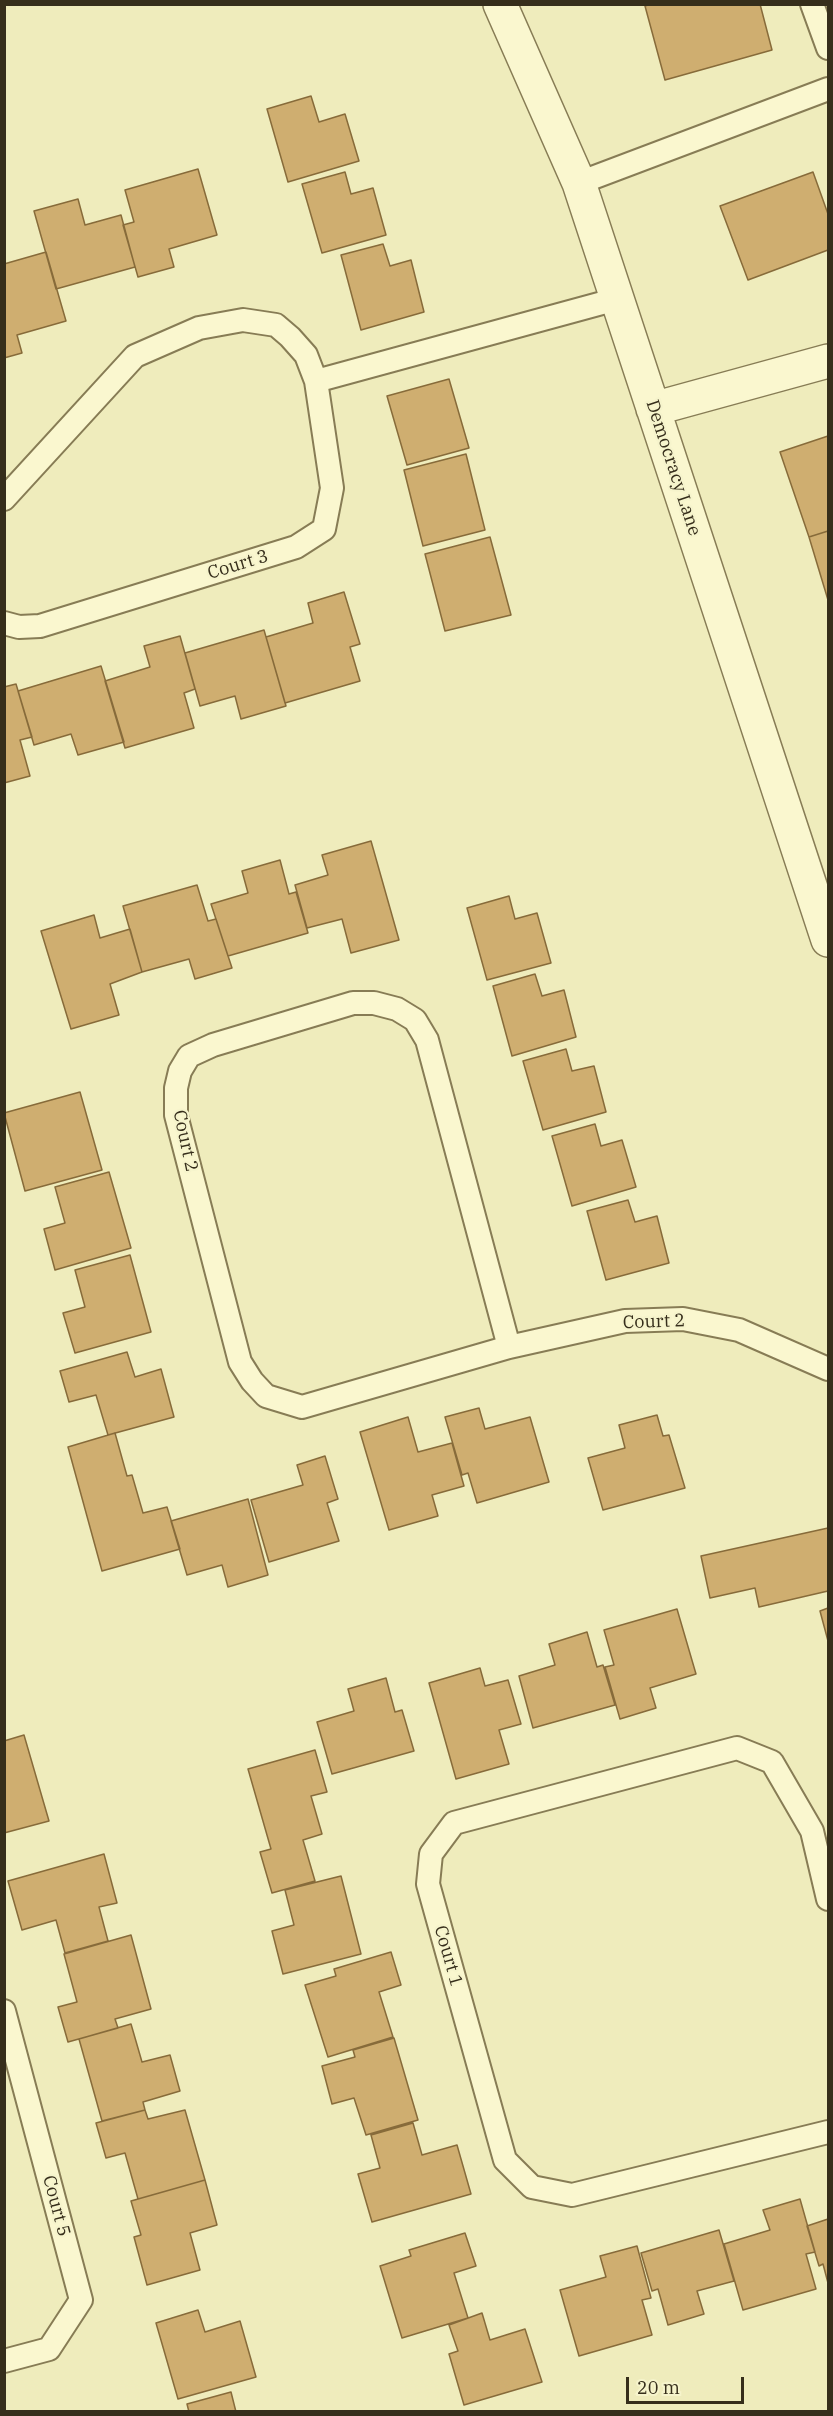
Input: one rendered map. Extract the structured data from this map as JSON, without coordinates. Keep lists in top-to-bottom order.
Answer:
{
  "streets": {
    "street": ["Democracy Lane"],
    "lane": [
      "Court 3",
      "Court 2",
      "Court 1",
      "Court 5"
    ]
  },
  "scale_bar": "20 m"
}
